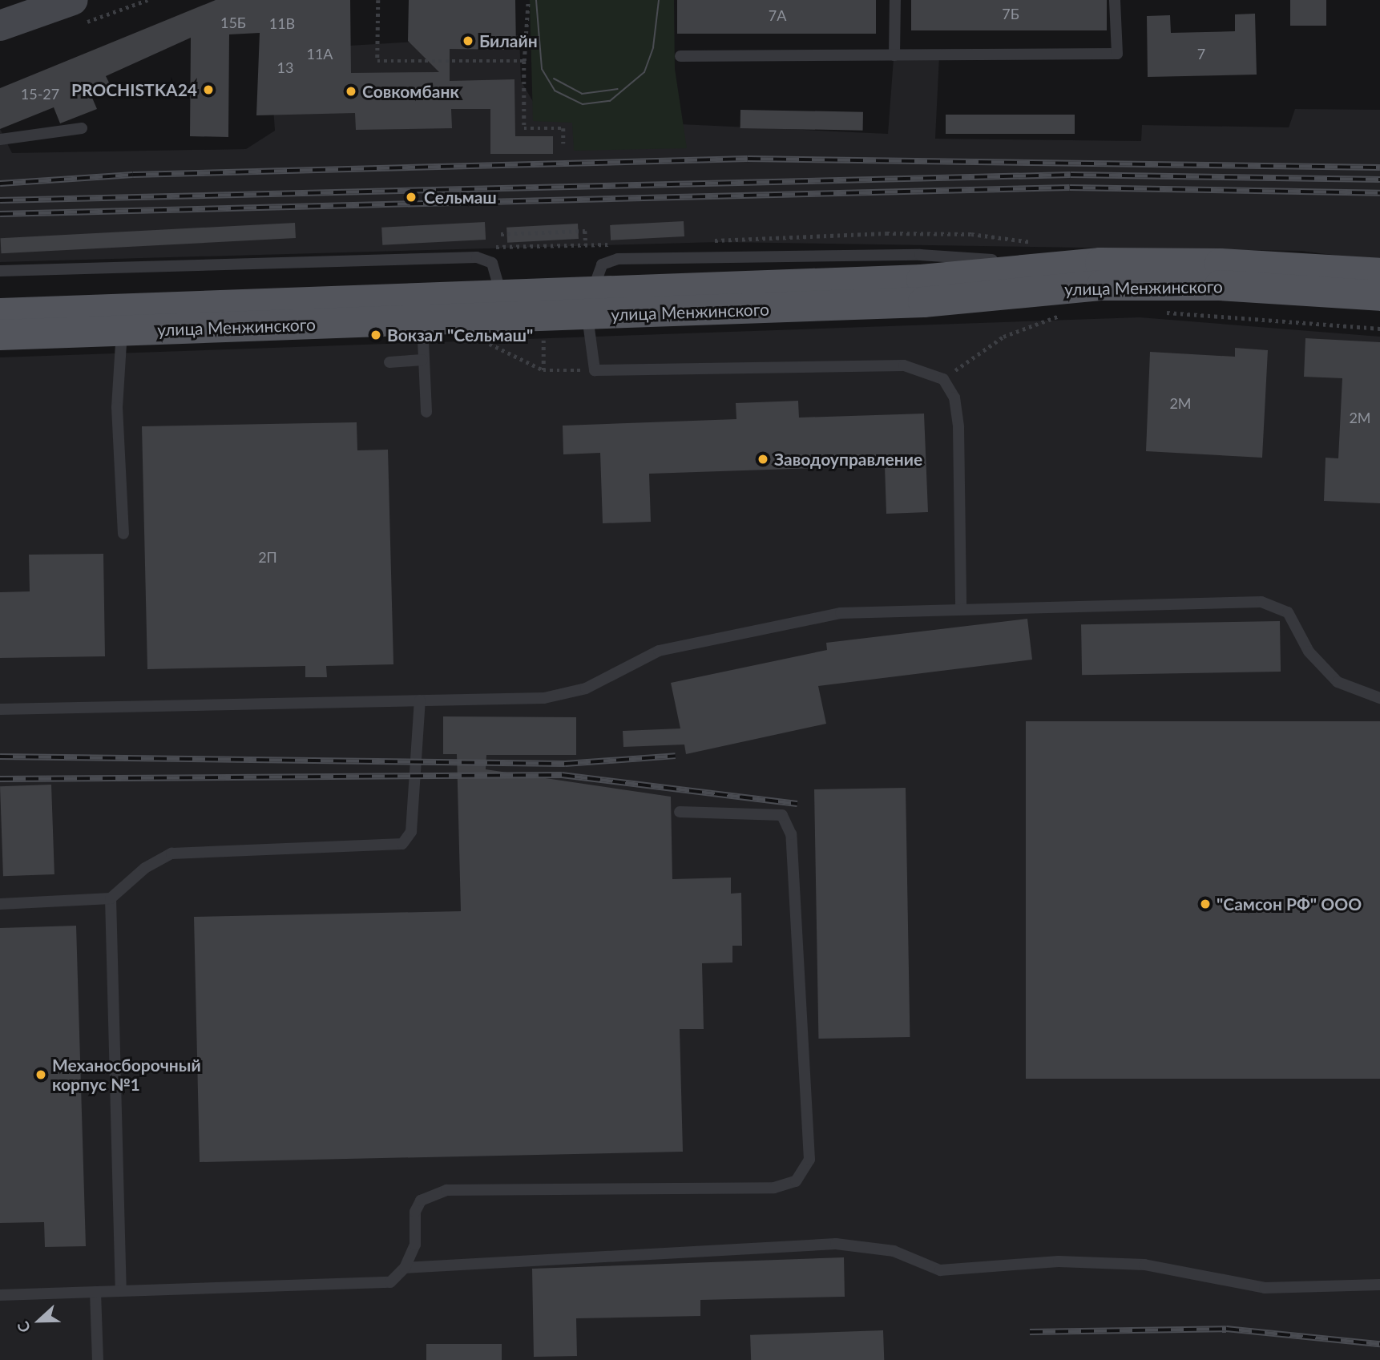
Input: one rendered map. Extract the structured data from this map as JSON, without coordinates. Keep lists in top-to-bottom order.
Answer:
{
  "streets": {
    "main road": ["улица Менжинского"]
  },
  "places": [
    "Билайн",
    "PROCHISTKA24",
    "Совкомбанк",
    "Сельмаш",
    "Вокзал \"Сельмаш\"",
    "Заводоуправление",
    "\"Самсон РФ\" ООО",
    "Механосборочный корпус №1"
  ],
  "house_numbers": [
    "7Б",
    "7А",
    "15Б",
    "11В",
    "11А",
    "7",
    "13",
    "15-27",
    "2М",
    "2М",
    "2П"
  ],
  "north": "left"
}
